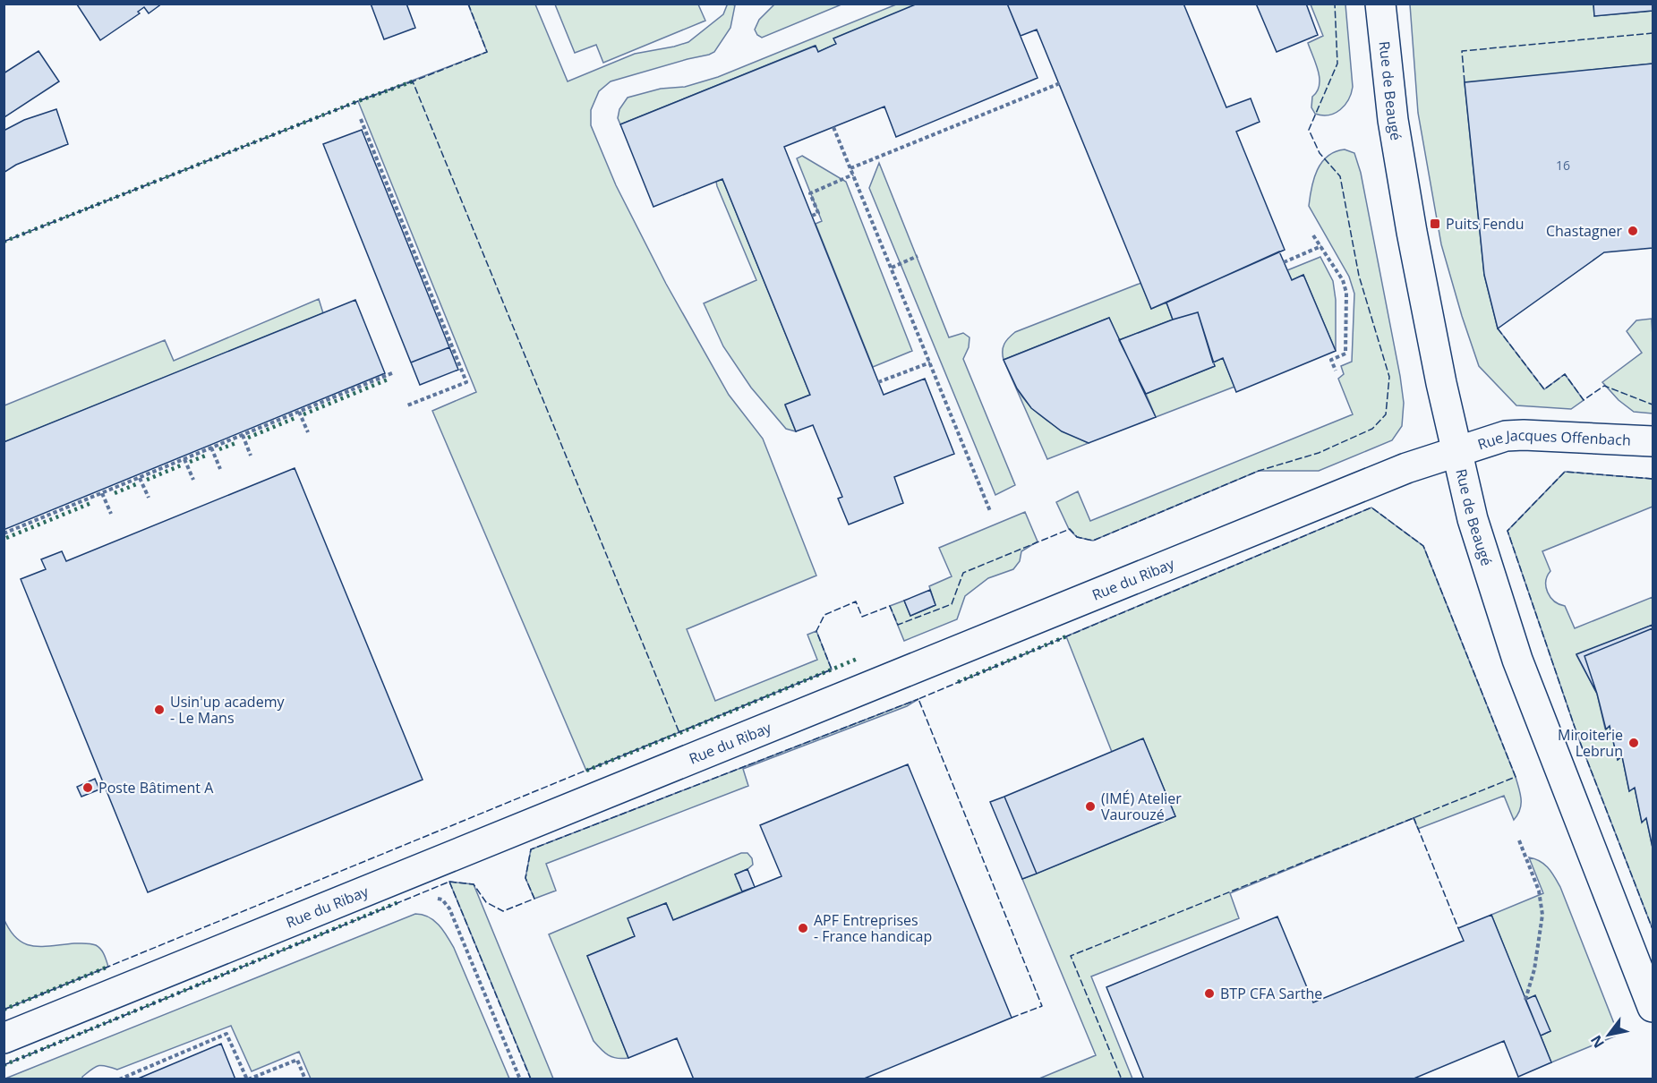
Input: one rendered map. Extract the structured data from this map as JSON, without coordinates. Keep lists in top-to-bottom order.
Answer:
{
  "streets": {
    "street": ["Rue de Beaugé", "Rue Jacques Offenbach", "Rue du Ribay"]
  },
  "crossings": [
    ["Rue de Beaugé", "Rue Jacques Offenbach"],
    ["Rue de Beaugé", "Rue du Ribay"],
    ["Rue Jacques Offenbach", "Rue du Ribay"]
  ],
  "places": {
    "transit": ["Puits Fendu"],
    "other": [
      "Chastagner",
      "Usin'up academy - Le Mans",
      "Miroiterie Lebrun",
      "Poste Bâtiment A",
      "(IMÉ) Atelier Vaurouzé",
      "APF Entreprises - France handicap",
      "BTP CFA Sarthe"
    ]
  },
  "house_numbers": ["16"],
  "north": "bottom left"
}
